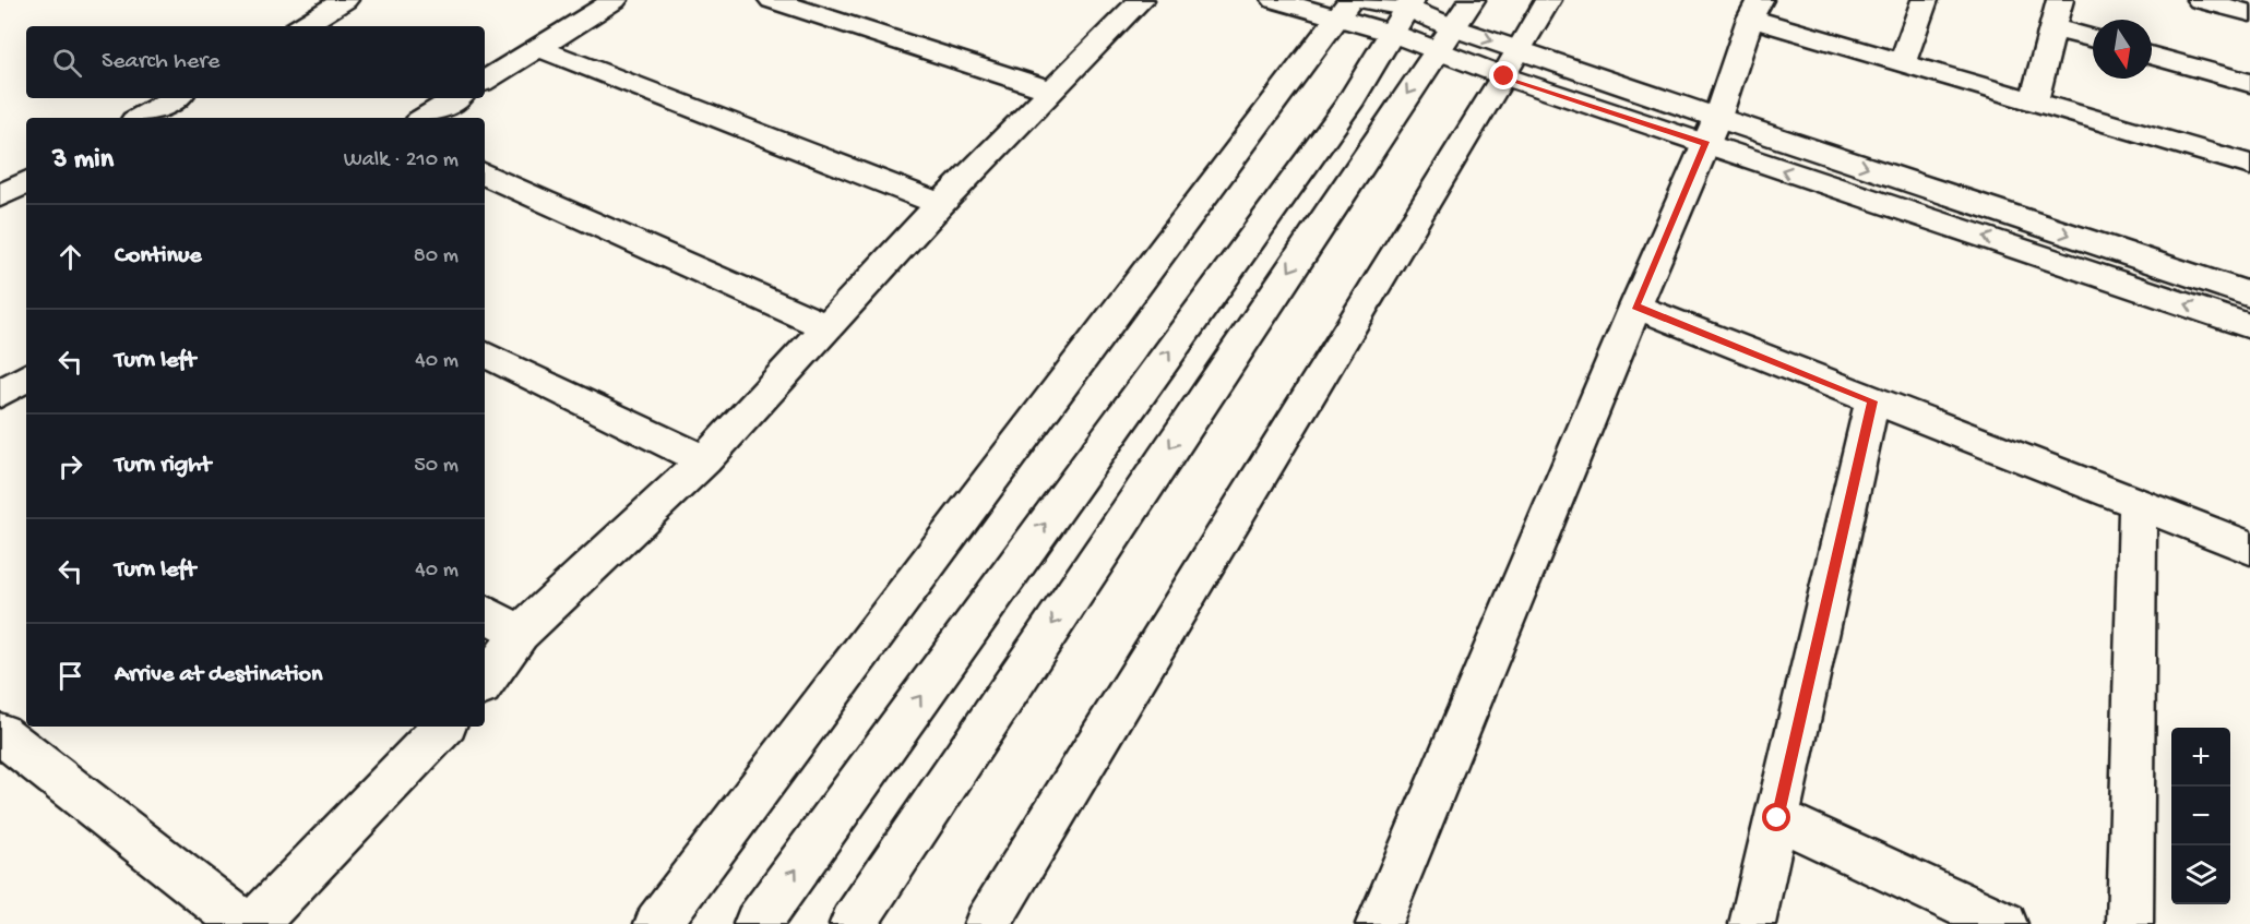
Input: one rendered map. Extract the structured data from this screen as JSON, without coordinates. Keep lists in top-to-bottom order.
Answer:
{
  "north": "bottom",
  "page": {
    "search": "Search here",
    "heading": ["3 min", "Walk · 210 m"],
    "list": [
      ["Continue", "80 m"],
      ["Turn left", "40 m"],
      ["Turn right", "50 m"],
      ["Turn left", "40 m"],
      "Arrive at destination"
    ],
    "map_buttons": ["+", "−"]
  }
}
